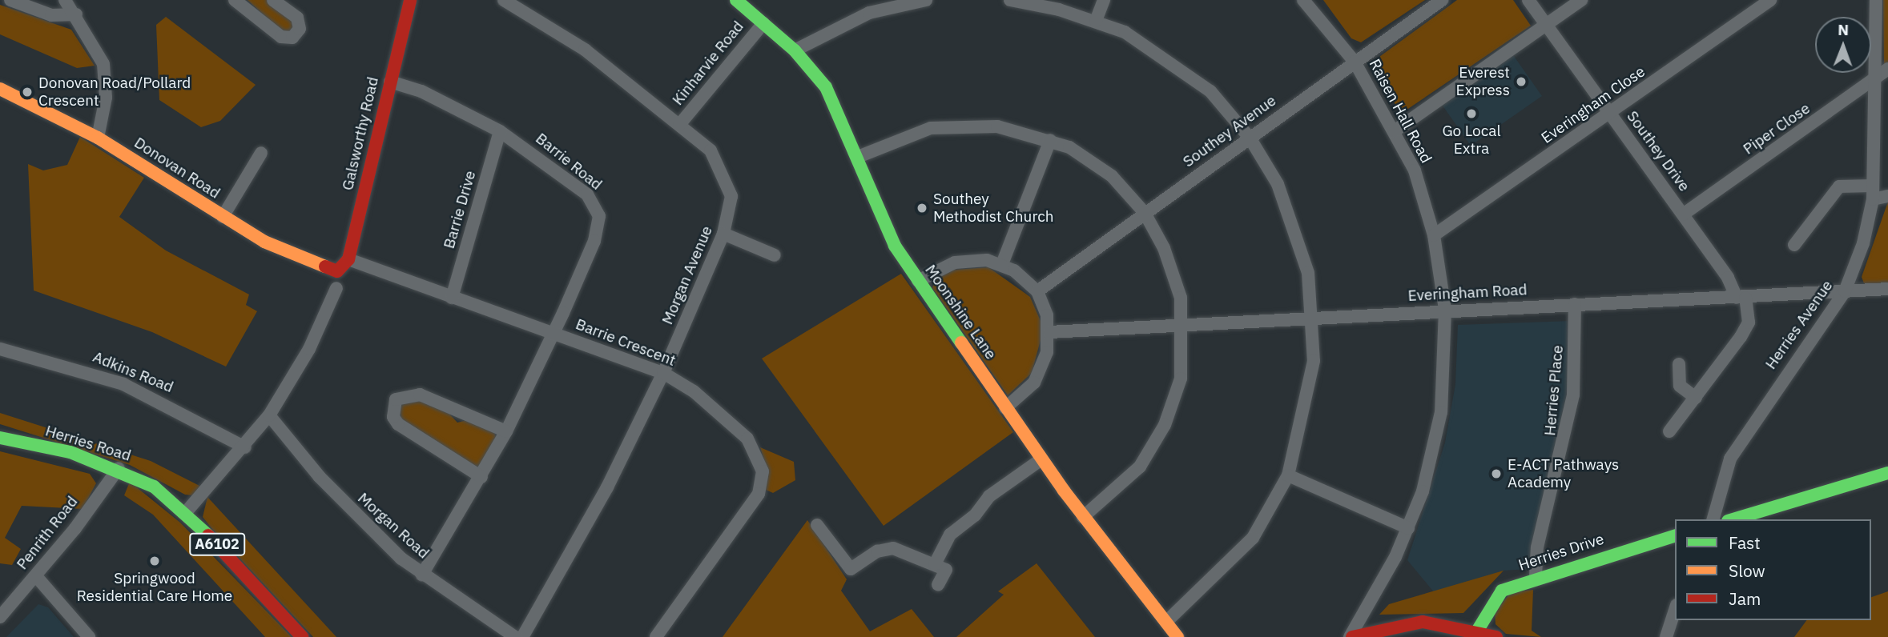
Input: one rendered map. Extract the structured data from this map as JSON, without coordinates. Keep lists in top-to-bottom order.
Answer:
{
  "streets": {
    "street": [
      "Kinharvie Road",
      "Everingham Close",
      "Raisen Hall Road",
      "Piper Close",
      "Southey Avenue",
      "Galsworthy Road",
      "Southey Drive",
      "Barrie Road",
      "Donovan Road",
      "Barrie Drive",
      "Morgan Avenue",
      "Everingham Road",
      "Moonshine Lane",
      "Herries Avenue",
      "Barrie Crescent",
      "Adkins Road",
      "Herries Place",
      "Herries Road",
      "Morgan Road",
      "Penrith Road",
      "A6102",
      "Herries Drive"
    ]
  },
  "crossings": [
    ["Kinharvie Road", "Morgan Avenue"],
    ["Kinharvie Road", "Moonshine Lane"],
    ["Everingham Close", "Raisen Hall Road"],
    ["Everingham Close", "Southey Drive"],
    ["Raisen Hall Road", "Southey Avenue"],
    ["Raisen Hall Road", "Everingham Road"],
    ["Piper Close", "Southey Drive"],
    ["Piper Close", "Herries Avenue"],
    ["Galsworthy Road", "Barrie Road"],
    ["Galsworthy Road", "Donovan Road"],
    ["Galsworthy Road", "Barrie Crescent"],
    ["Southey Drive", "Everingham Road"],
    ["Barrie Road", "Barrie Drive"],
    ["Barrie Road", "Barrie Crescent"],
    ["Barrie Road", "Morgan Road"],
    ["Donovan Road", "Barrie Crescent"],
    ["Barrie Drive", "Barrie Crescent"],
    ["Morgan Avenue", "Barrie Crescent"],
    ["Everingham Road", "Herries Avenue"],
    ["Everingham Road", "Herries Place"],
    ["Herries Place", "Herries Drive"],
    ["Herries Road", "Penrith Road"]
  ],
  "places": [
    "Everest Express",
    "Donovan Road/Pollard Crescent",
    "Go Local Extra",
    "Southey Methodist Church",
    "E-ACT Pathways Academy",
    "Springwood Residential Care Home"
  ],
  "legend": ["Fast", "Slow", "Jam"],
  "north": "top"
}
